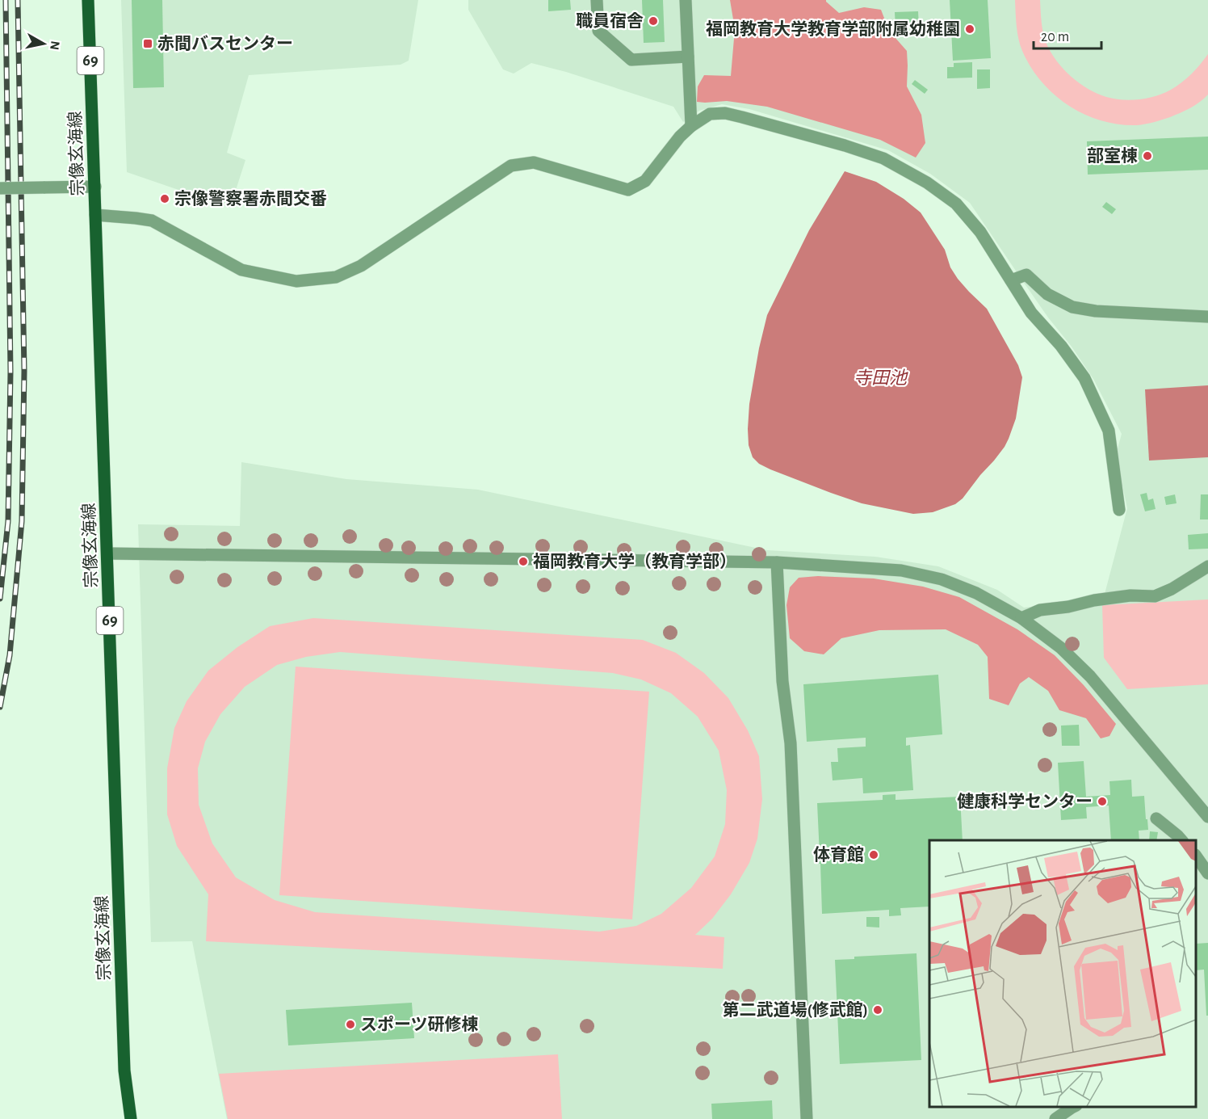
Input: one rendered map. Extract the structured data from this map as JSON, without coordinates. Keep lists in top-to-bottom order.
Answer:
{
  "streets": {
    "main road": ["69", "宗像玄海線"]
  },
  "water": ["寺田池"],
  "places": {
    "other": [
      "職員宿舎",
      "福岡教育大学教育学部附属幼稚園",
      "部室棟",
      "宗像警察署赤間交番",
      "福岡教育大学（教育学部）",
      "健康科学センター",
      "体育館",
      "第二武道場(修武館)",
      "スポーツ研修棟"
    ],
    "transit": ["赤間バスセンター"]
  },
  "scale_bar": "20 m",
  "north": "right"
}
